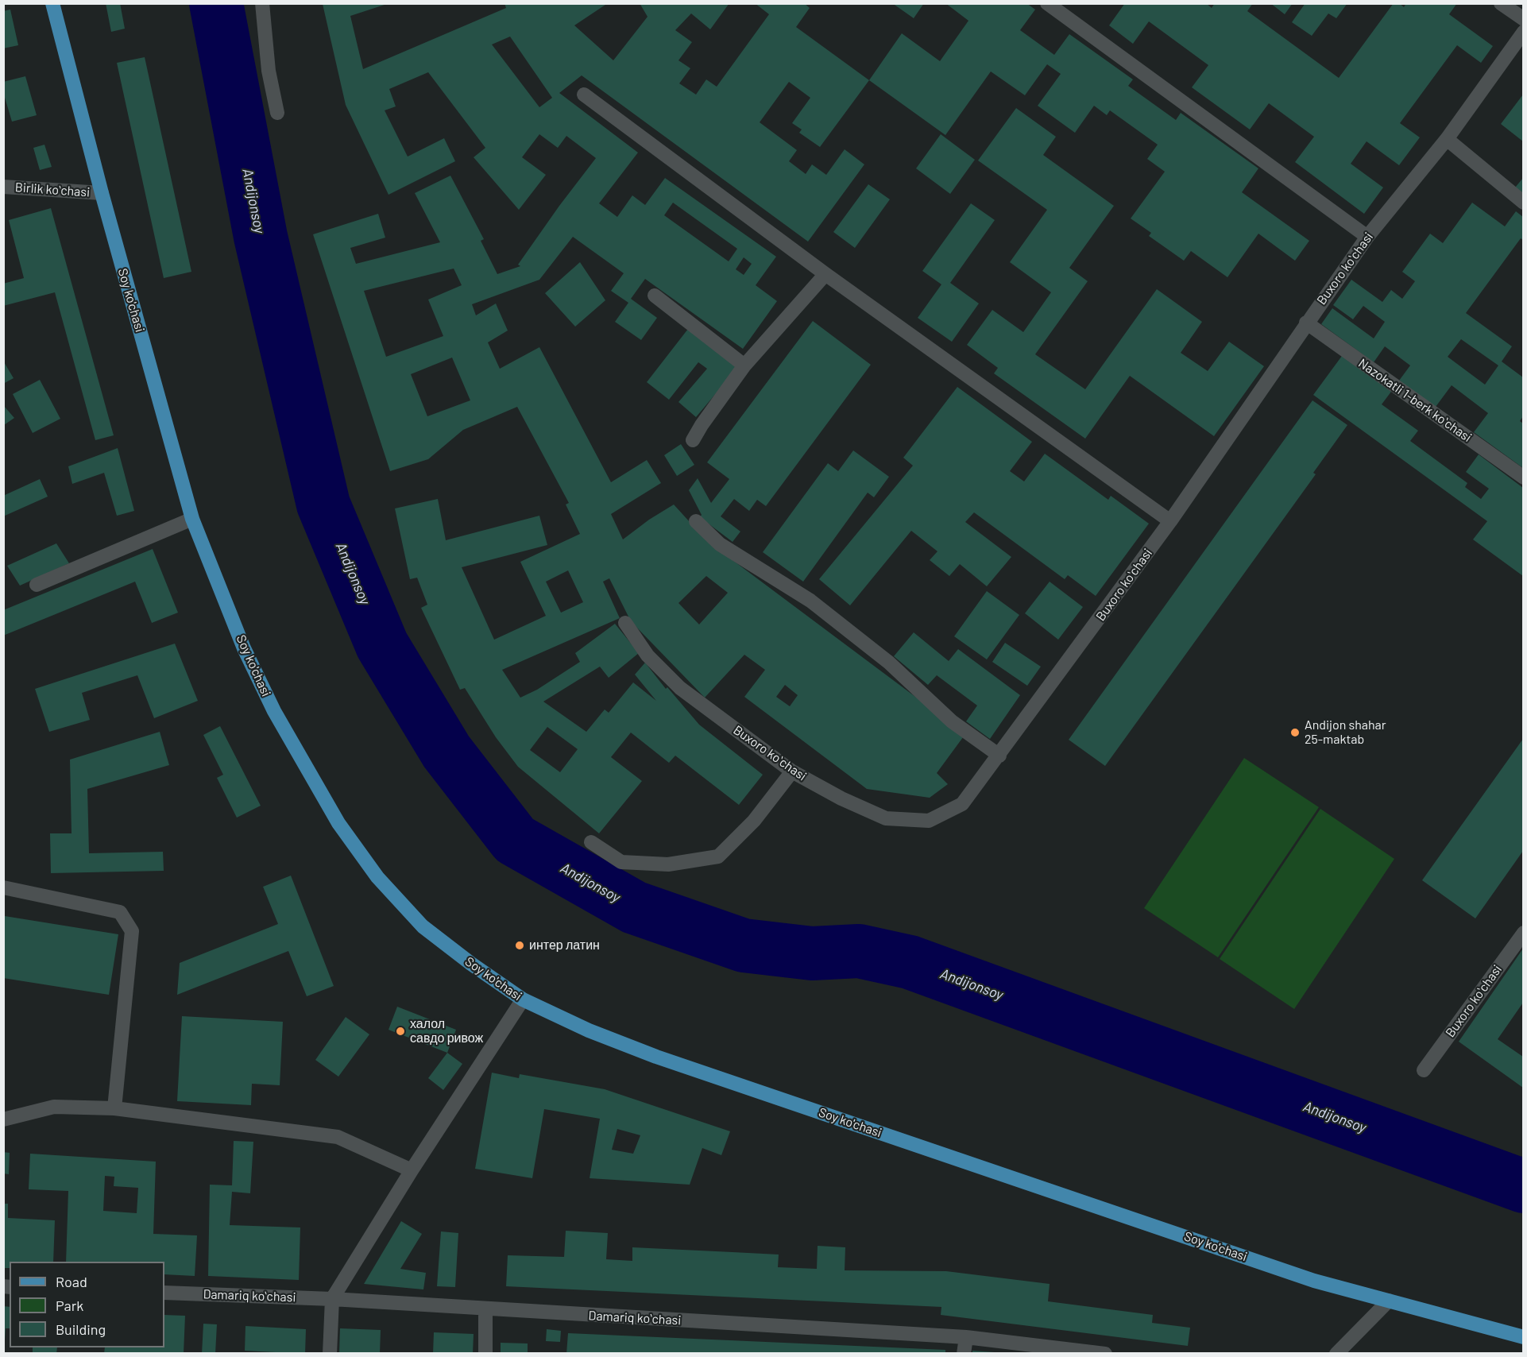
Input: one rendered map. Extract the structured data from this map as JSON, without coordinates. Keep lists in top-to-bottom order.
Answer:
{
  "streets": {
    "main road": ["Soy ko'chasi"],
    "street": [
      "Birlik koʻchasi",
      "Buxoro koʻchasi",
      "Nazokatli 1-berk koʻchasi",
      "Damariq koʻchasi"
    ]
  },
  "crossings": [
    ["Birlik koʻchasi", "Soy ko'chasi"],
    ["Buxoro koʻchasi", "Nazokatli 1-berk koʻchasi"]
  ],
  "water": ["Andijonsoy"],
  "places": ["Andijon shahar 25-maktab", "интер латин", "халол савдо ривож"],
  "legend": ["Road", "Park", "Building"]
}
